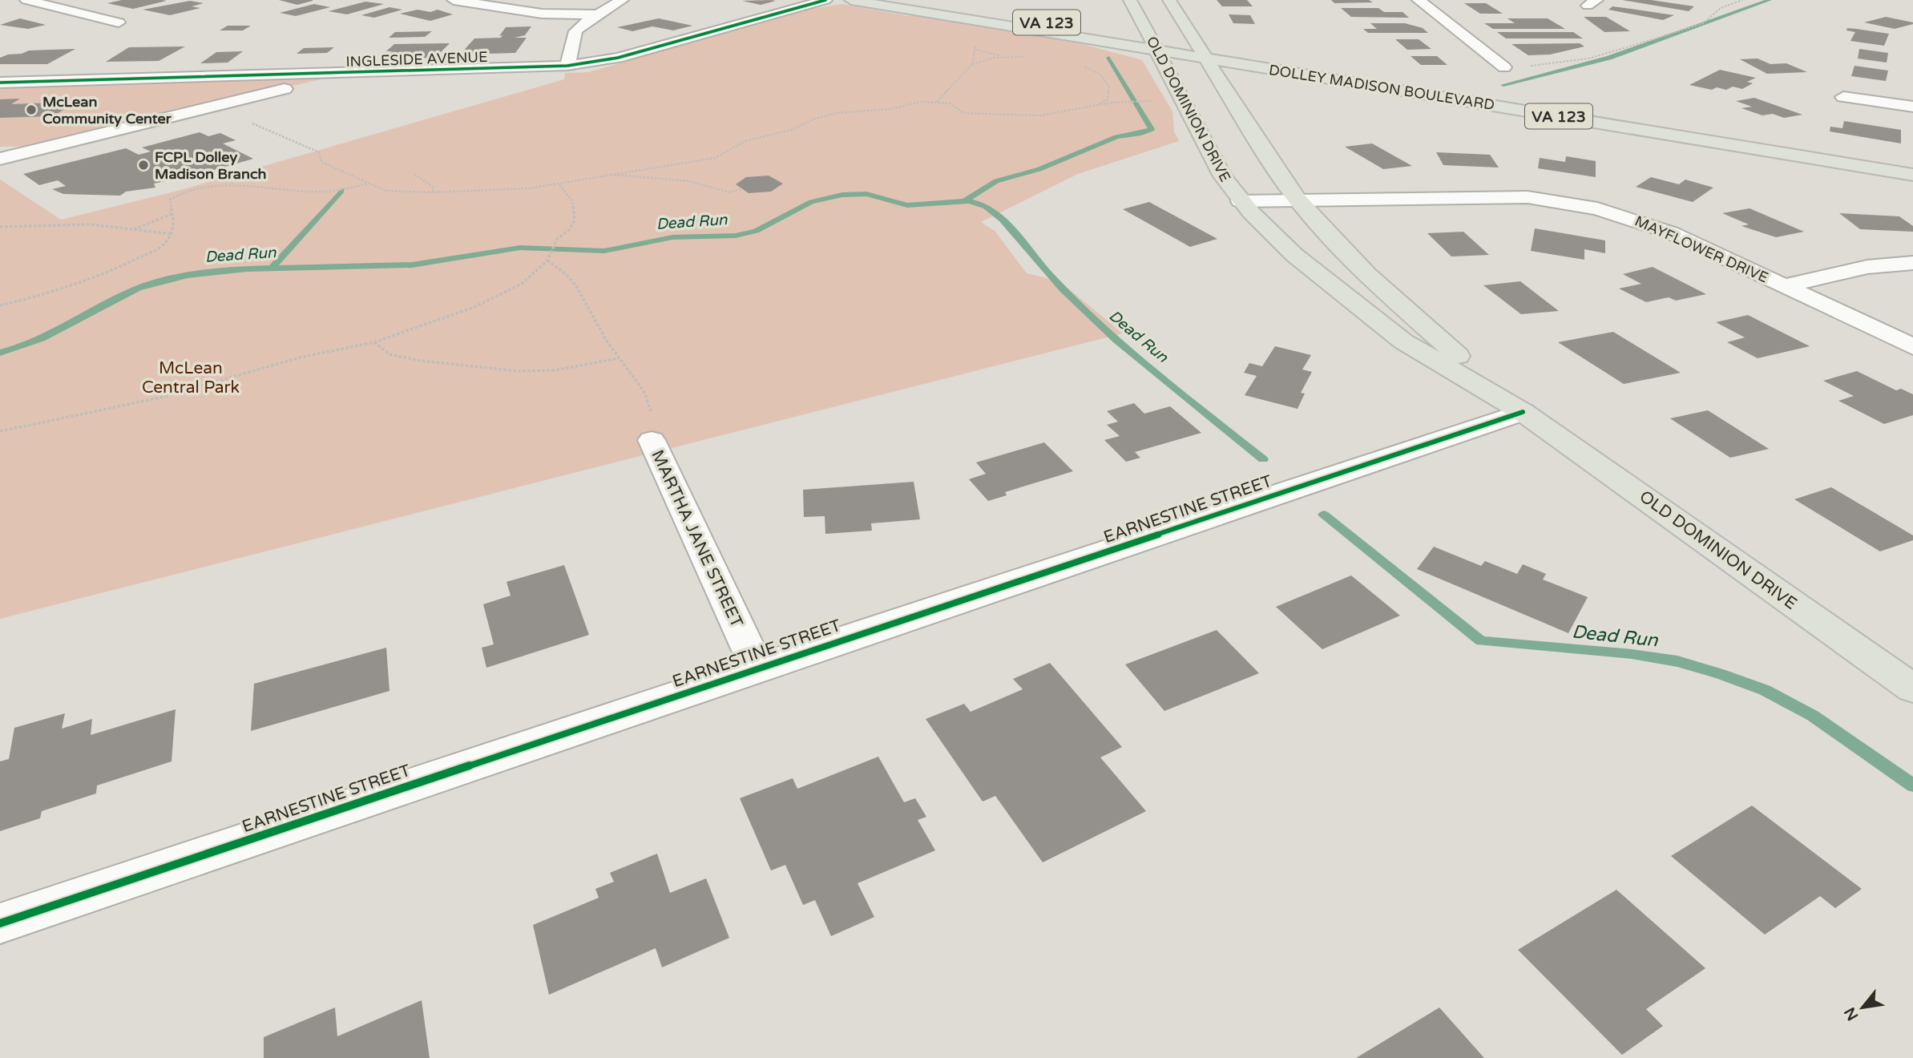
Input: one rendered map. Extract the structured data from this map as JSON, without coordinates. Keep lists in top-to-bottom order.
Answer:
{
  "streets": {
    "main road": ["VA 123", "DOLLEY MADISON BOULEVARD", "OLD DOMINION DRIVE"],
    "street": [
      "INGLESIDE AVENUE",
      "MAYFLOWER DRIVE",
      "EARNESTINE STREET",
      "MARTHA JANE STREET"
    ]
  },
  "crossings": [
    ["DOLLEY MADISON BOULEVARD", "OLD DOMINION DRIVE"],
    ["OLD DOMINION DRIVE", "MAYFLOWER DRIVE"],
    ["OLD DOMINION DRIVE", "EARNESTINE STREET"],
    ["EARNESTINE STREET", "MARTHA JANE STREET"]
  ],
  "water": ["Dead Run"],
  "parks": ["McLean Central Park"],
  "places": ["McLean Community Center", "FCPL Dolley Madison Branch"],
  "north": "bottom left"
}
